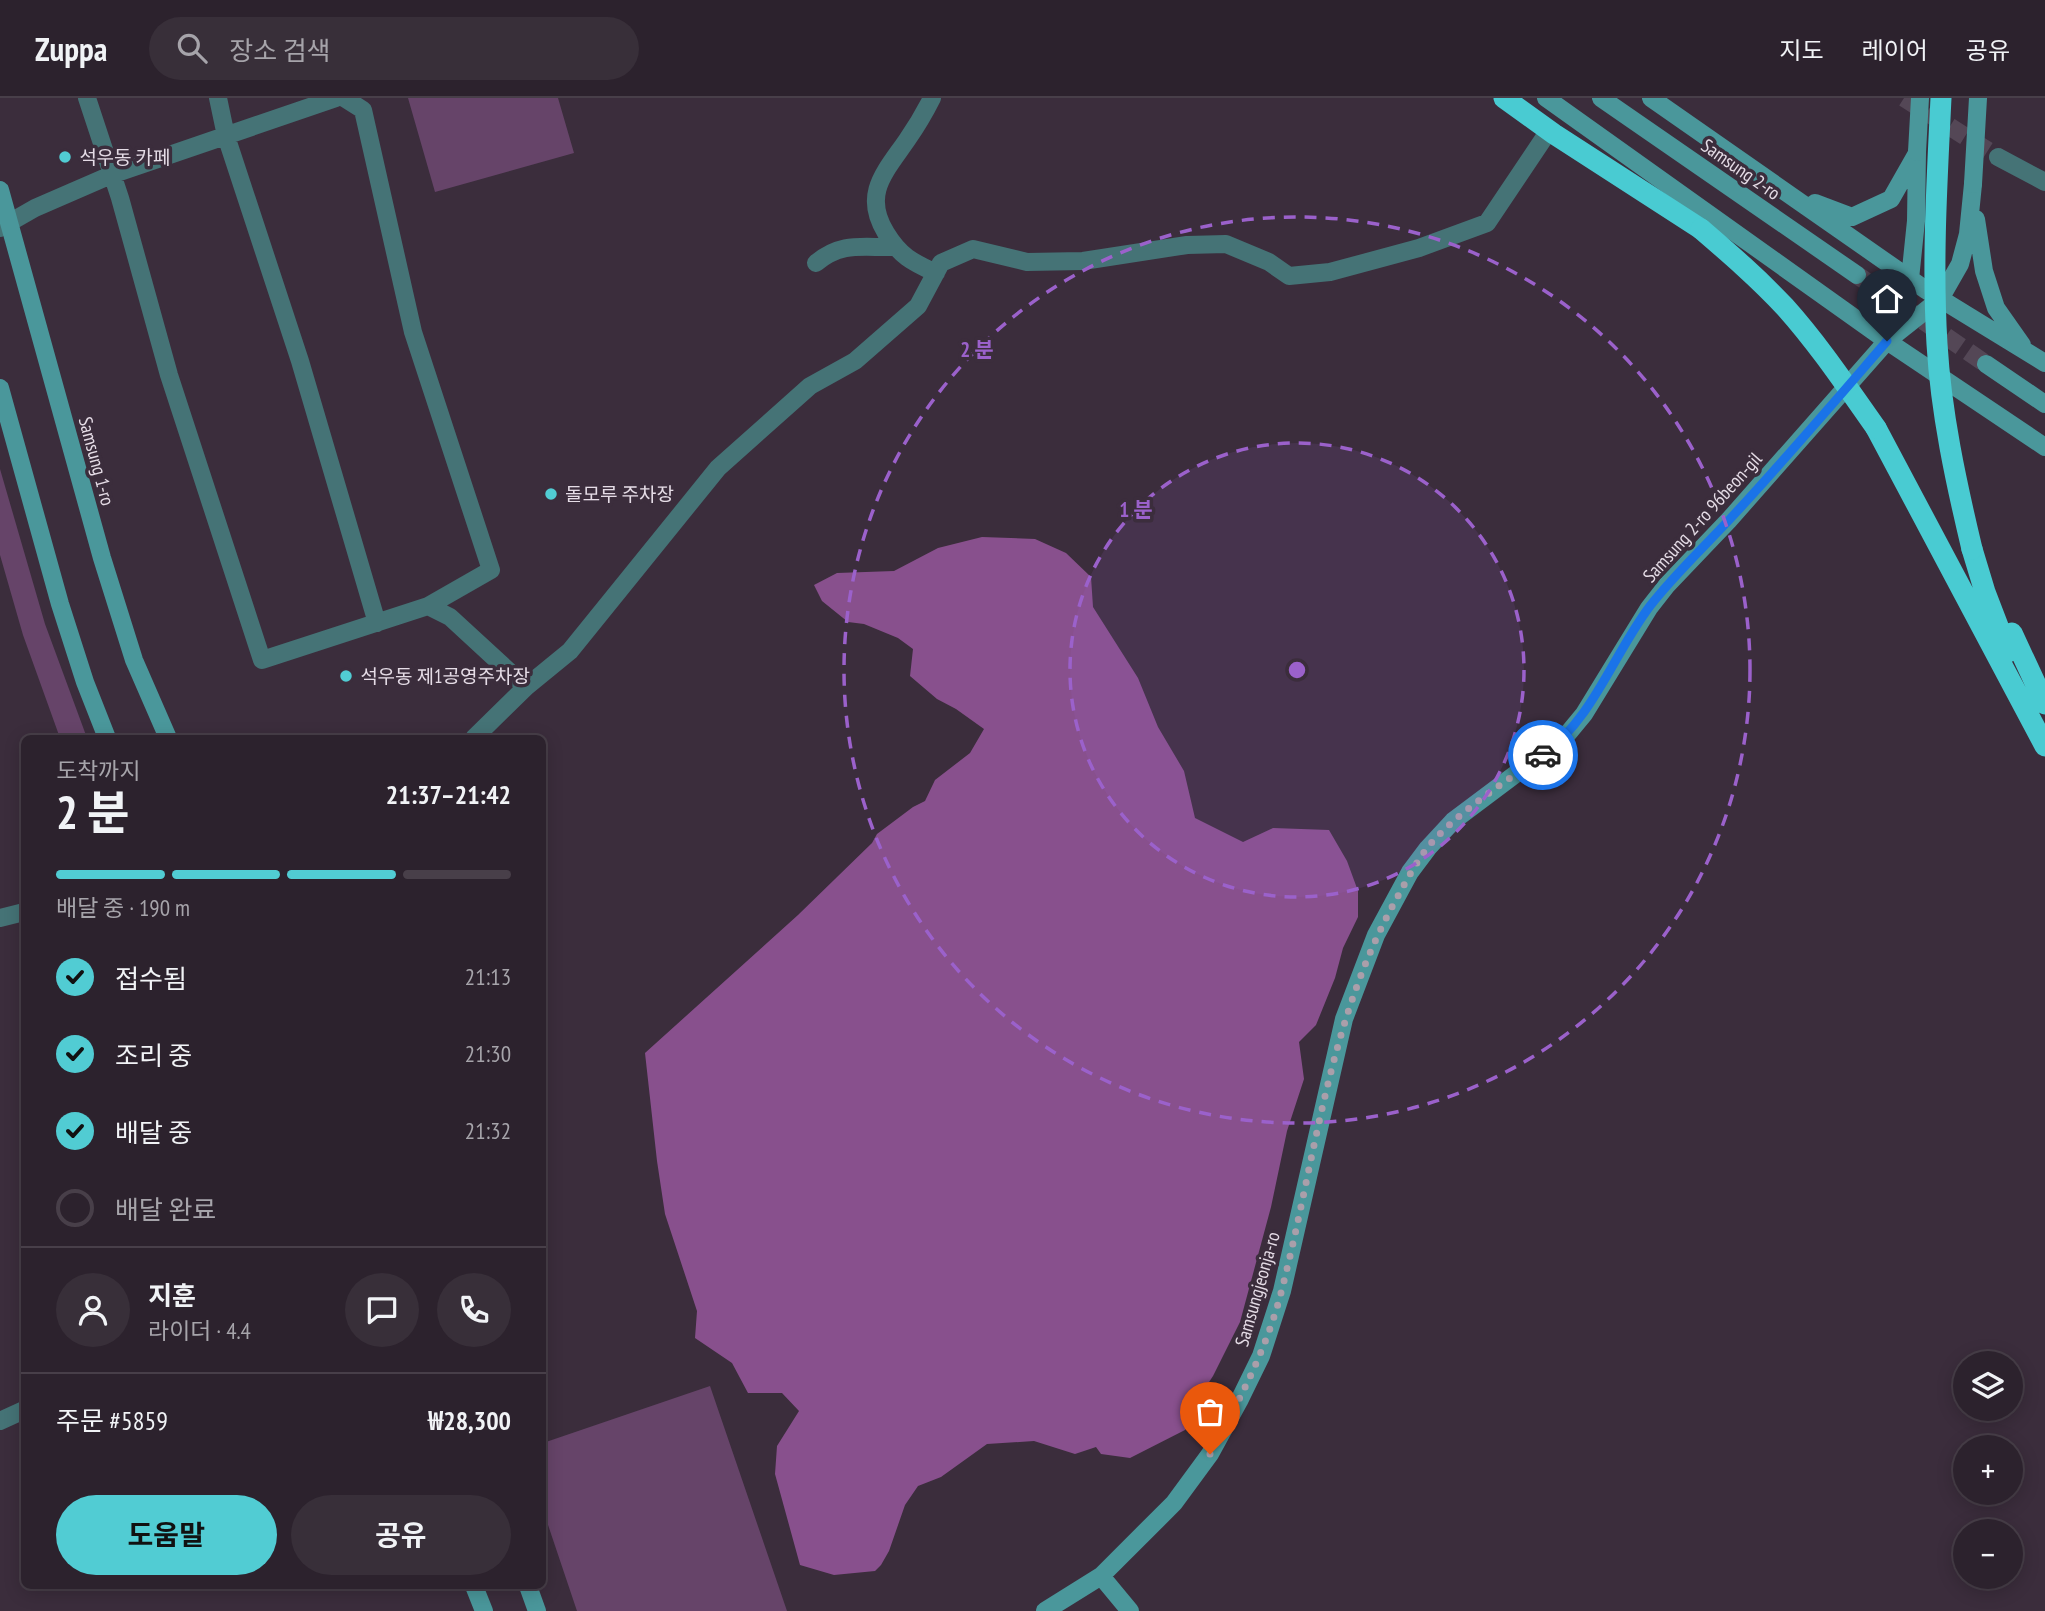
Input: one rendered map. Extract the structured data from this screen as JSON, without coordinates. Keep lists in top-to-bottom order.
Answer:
{
  "streets": {
    "street": [
      "Samsung 2-ro",
      "Samsung 1-ro",
      "Samsung 2-ro 96beon-gil",
      "Samsungjeonja-ro"
    ]
  },
  "crossings": [
    ["Samsung 2-ro 96beon-gil", "Samsungjeonja-ro"]
  ],
  "places": ["석우동 카페", "돌모루 주차장", "석우동 제1공영주차장"],
  "page": {
    "header": "Zuppa",
    "search": "장소 검색",
    "nav": ["지도", "레이어", "공유"],
    "heading": ["2 분", "도착까지", "21:37–21:42"],
    "panel": [
      "지훈",
      "라이더 · 4.4",
      "주문 #5859",
      "₩28,300"
    ],
    "bar": "배달 중 · 190 m",
    "list": [
      ["접수됨", "21:13"],
      ["조리 중", "21:30"],
      ["배달 중", "21:32"],
      "배달 완료"
    ],
    "map_buttons": ["+", "−"],
    "buttons": ["도움말", "공유"]
  },
  "rings": ["2 분", "1 분"]
}
